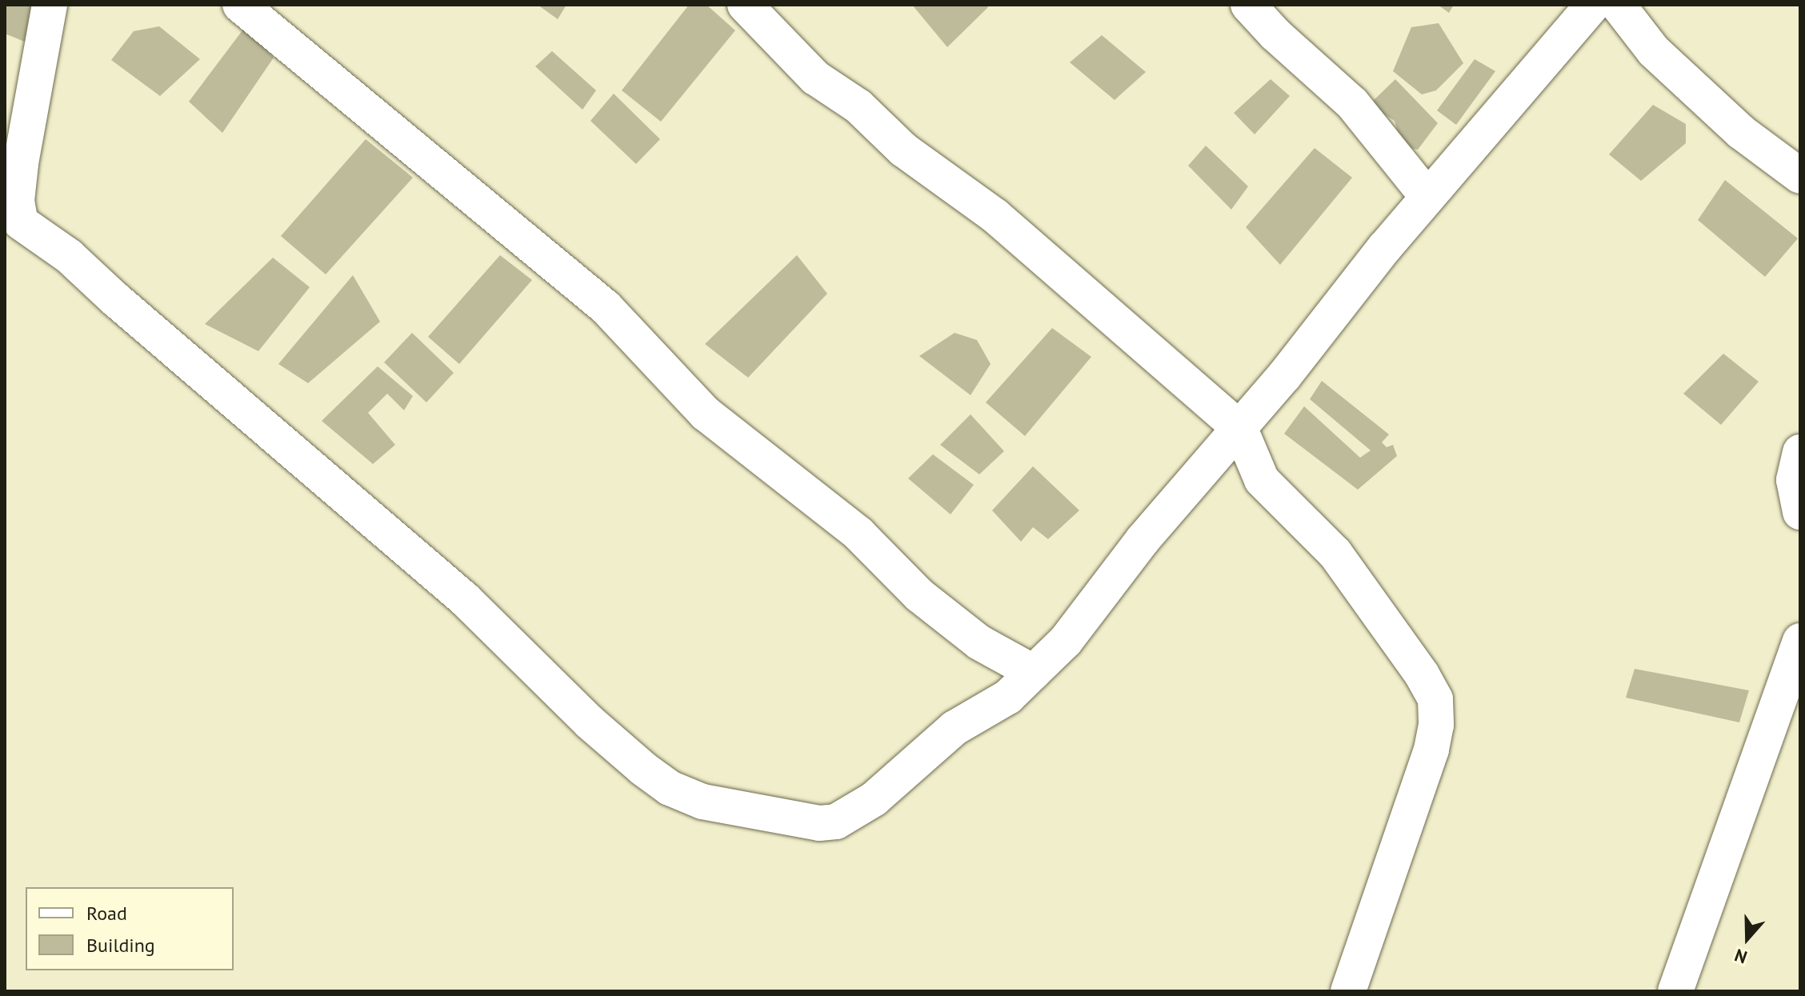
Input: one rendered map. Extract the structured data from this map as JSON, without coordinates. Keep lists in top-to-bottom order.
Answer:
{
  "legend": ["Road", "Building"],
  "north": "bottom"
}
